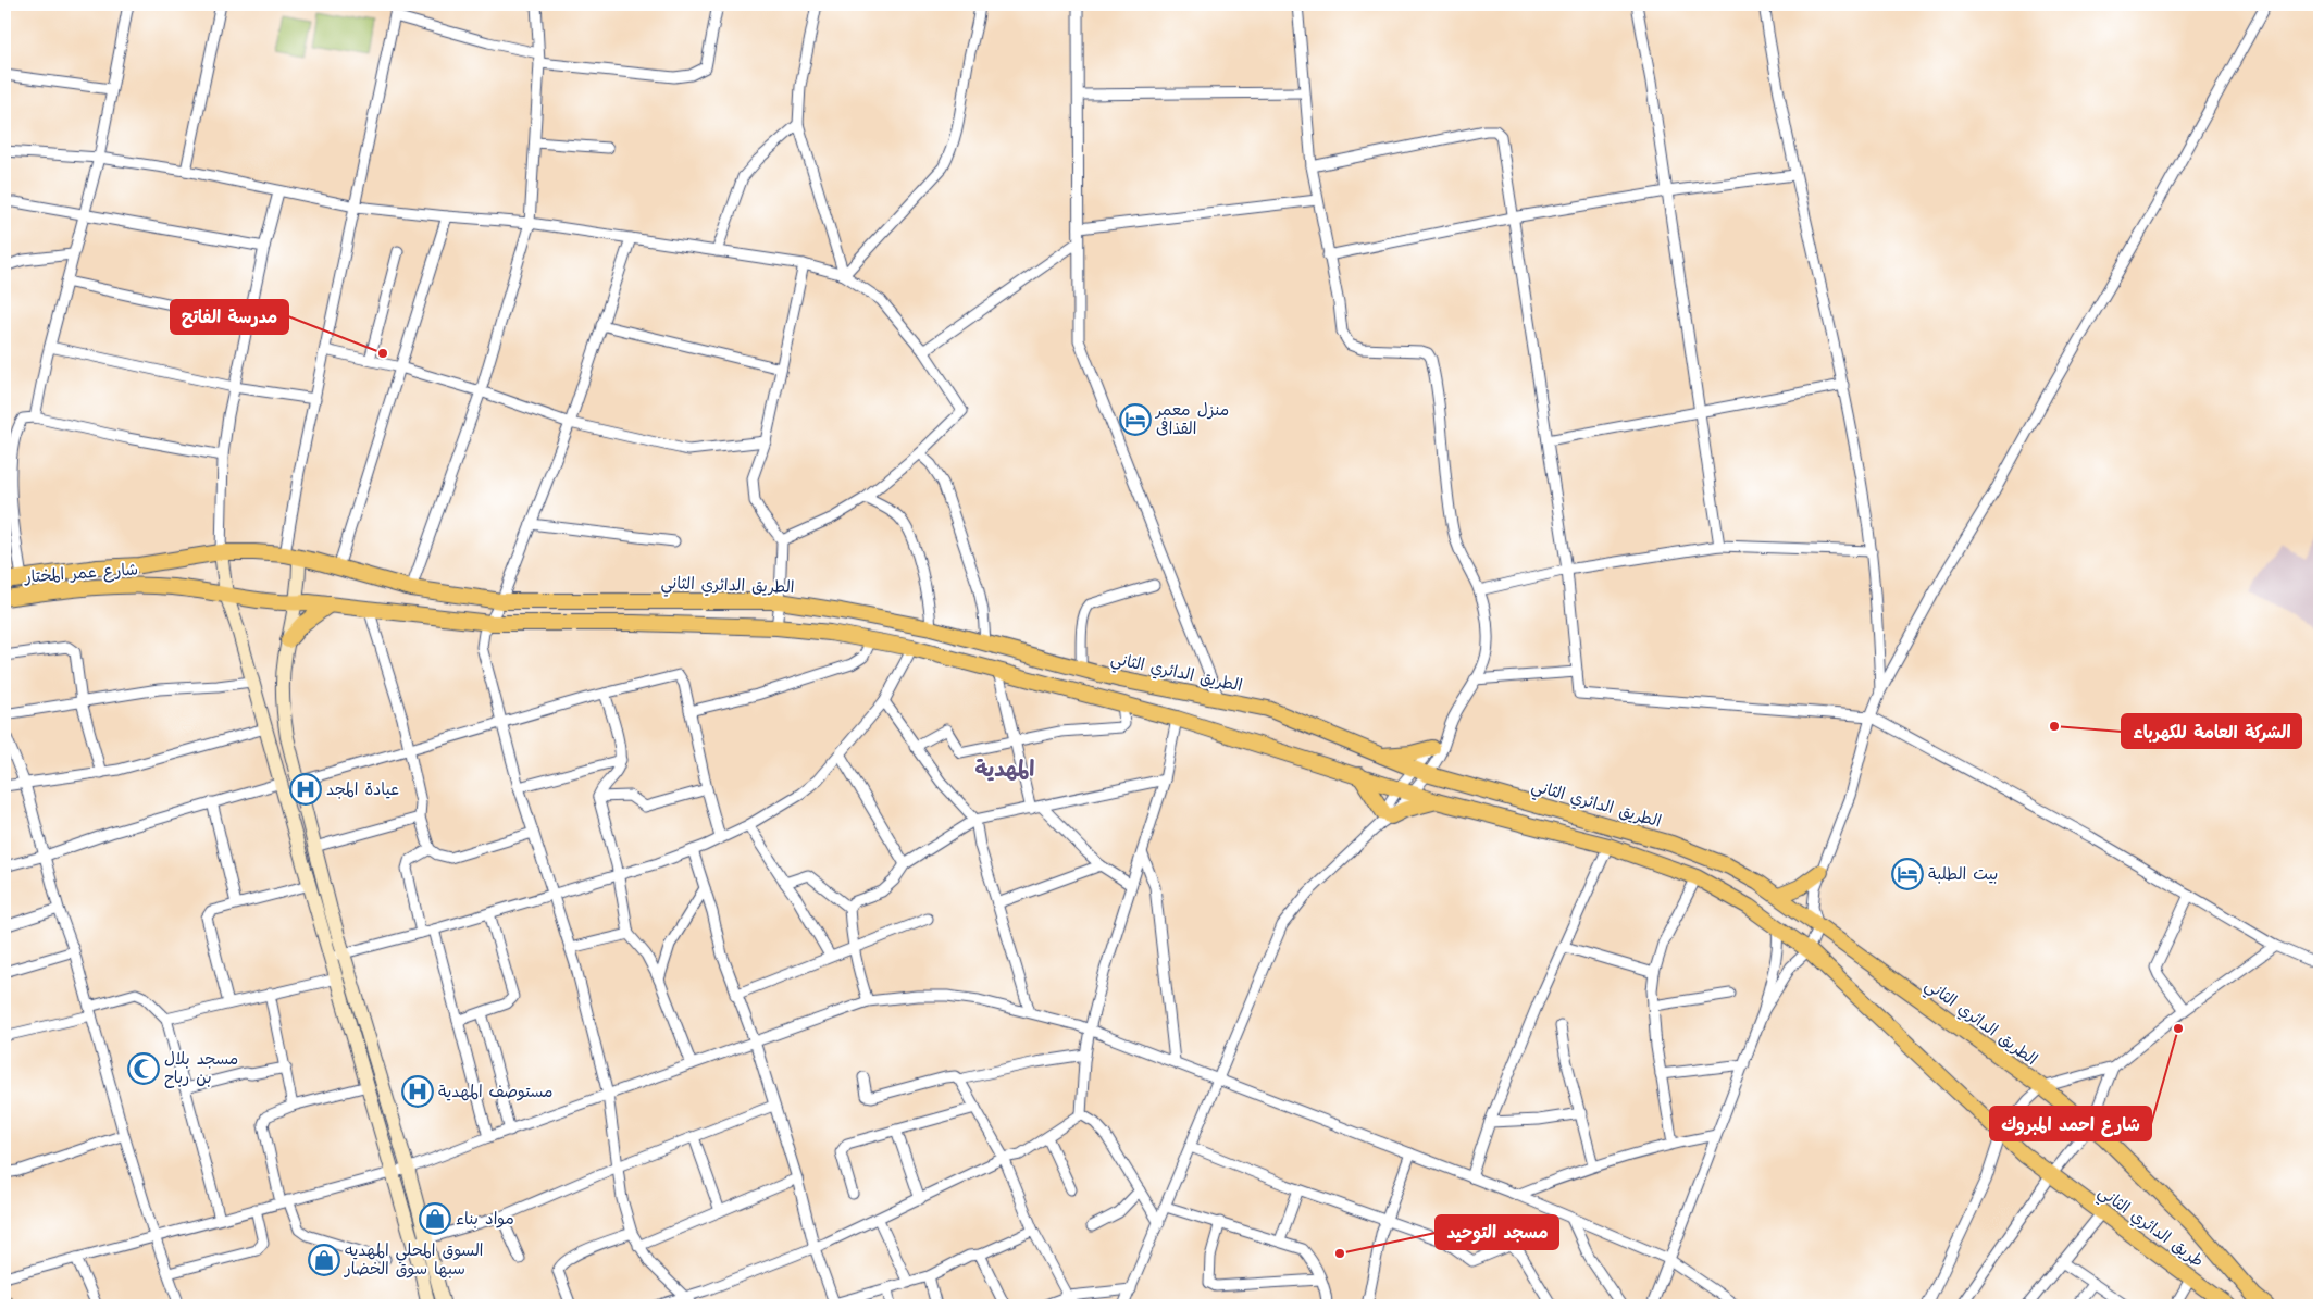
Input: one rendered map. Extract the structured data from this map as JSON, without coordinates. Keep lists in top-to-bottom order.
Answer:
{
  "streets": {
    "main road": ["شارع عمر المختار", "الطريق الدائري الثاني", "طريق الدائري الثاني"]
  },
  "crossings": [
    ["شارع عمر المختار", "الطريق الدائري الثاني"]
  ],
  "districts": ["المهدية"],
  "places": {
    "other": [
      "مدرسة الفاتح",
      "الشركة العامة للكهرباء",
      "شارع احمد المبروك",
      "مسجد التوحيد"
    ],
    "hotel": ["منزل معمر القذافى", "بيت الطلبة"],
    "hospital": ["عيادة المجد", "مستوصف المهدية"],
    "mosque": ["مسجد بلال بن رباح"],
    "shop": ["مواد بناء", "السوق المحلي المهديه سبها سوق الخضار"]
  }
}
